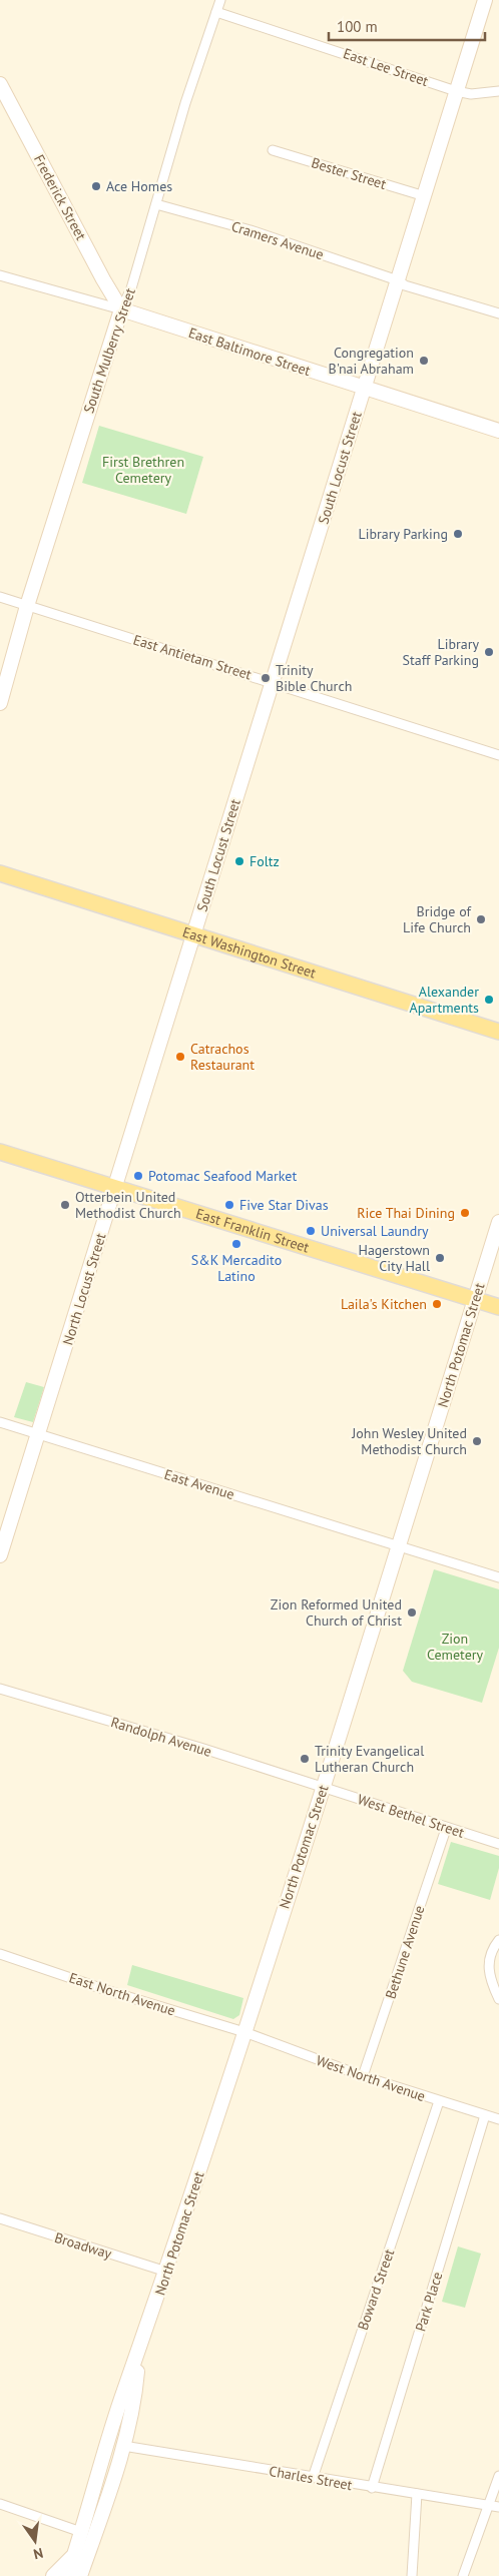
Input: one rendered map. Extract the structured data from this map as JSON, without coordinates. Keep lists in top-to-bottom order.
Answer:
{
  "streets": {
    "main road": [
      "Frederick Street",
      "South Mulberry Street",
      "East Baltimore Street",
      "South Locust Street",
      "East Washington Street",
      "East Franklin Street",
      "North Locust Street",
      "North Potomac Street"
    ],
    "street": [
      "East Lee Street",
      "Bester Street",
      "Cramers Avenue",
      "East Antietam Street",
      "East Avenue",
      "Randolph Avenue",
      "West Bethel Street",
      "Bethune Avenue",
      "East North Avenue",
      "West North Avenue",
      "Broadway",
      "Boward Street",
      "Park Place",
      "Charles Street"
    ]
  },
  "crossings": [
    ["East Lee Street", "South Mulberry Street"],
    ["East Lee Street", "South Locust Street"],
    ["Bester Street", "South Locust Street"],
    ["Frederick Street", "South Mulberry Street"],
    ["Frederick Street", "East Baltimore Street"],
    ["Cramers Avenue", "South Mulberry Street"],
    ["Cramers Avenue", "South Locust Street"],
    ["South Mulberry Street", "East Baltimore Street"],
    ["South Mulberry Street", "East Antietam Street"],
    ["East Baltimore Street", "South Locust Street"],
    ["South Locust Street", "East Antietam Street"],
    ["South Locust Street", "East Washington Street"],
    ["South Locust Street", "North Locust Street"],
    ["East Washington Street", "North Locust Street"],
    ["East Franklin Street", "North Locust Street"],
    ["East Franklin Street", "North Potomac Street"],
    ["North Locust Street", "East Avenue"],
    ["North Potomac Street", "East Avenue"],
    ["North Potomac Street", "Randolph Avenue"],
    ["North Potomac Street", "West Bethel Street"],
    ["North Potomac Street", "East North Avenue"],
    ["North Potomac Street", "West North Avenue"],
    ["North Potomac Street", "Broadway"],
    ["North Potomac Street", "Charles Street"],
    ["Randolph Avenue", "West Bethel Street"],
    ["West Bethel Street", "Bethune Avenue"],
    ["Bethune Avenue", "West North Avenue"],
    ["East North Avenue", "West North Avenue"],
    ["West North Avenue", "Boward Street"],
    ["West North Avenue", "Park Place"],
    ["Boward Street", "Charles Street"],
    ["Park Place", "Charles Street"]
  ],
  "parks": ["First Brethren Cemetery", "Zion Cemetery"],
  "places": [
    "Ace Homes",
    "Congregation B'nai Abraham",
    "Library Parking",
    "Library Staff Parking",
    "Trinity Bible Church",
    "Foltz",
    "Bridge of Life Church",
    "Alexander Apartments",
    "Catrachos Restaurant",
    "Potomac Seafood Market",
    "Otterbein United Methodist Church",
    "Five Star Divas",
    "Rice Thai Dining",
    "Universal Laundry",
    "S&K Mercadito Latino",
    "Hagerstown City Hall",
    "Laila's Kitchen",
    "John Wesley United Methodist Church",
    "Zion Reformed United Church of Christ",
    "Trinity Evangelical Lutheran Church"
  ],
  "scale_bar": "100 m",
  "north": "bottom"
}
